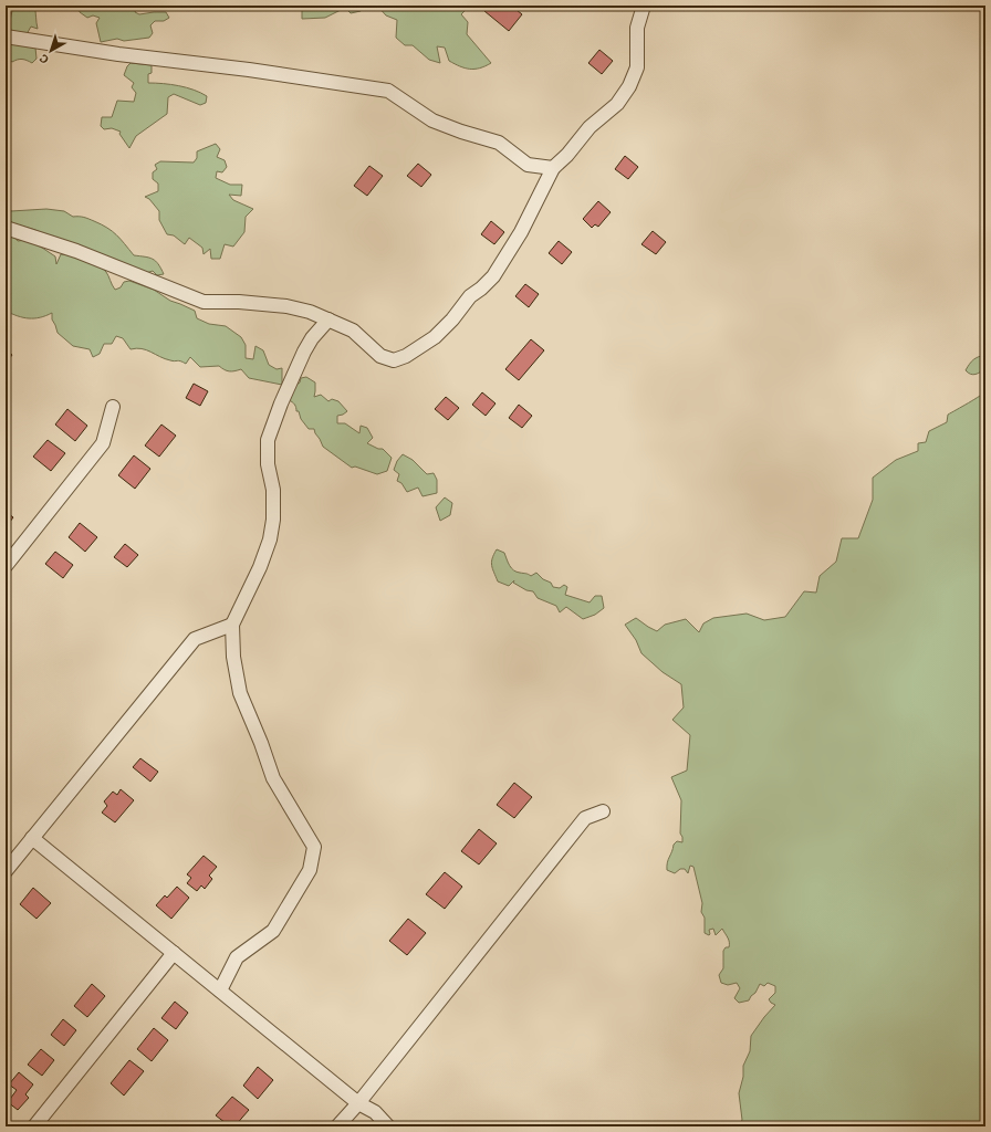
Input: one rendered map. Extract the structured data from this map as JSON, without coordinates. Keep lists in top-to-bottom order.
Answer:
{
  "north": "bottom left"
}
